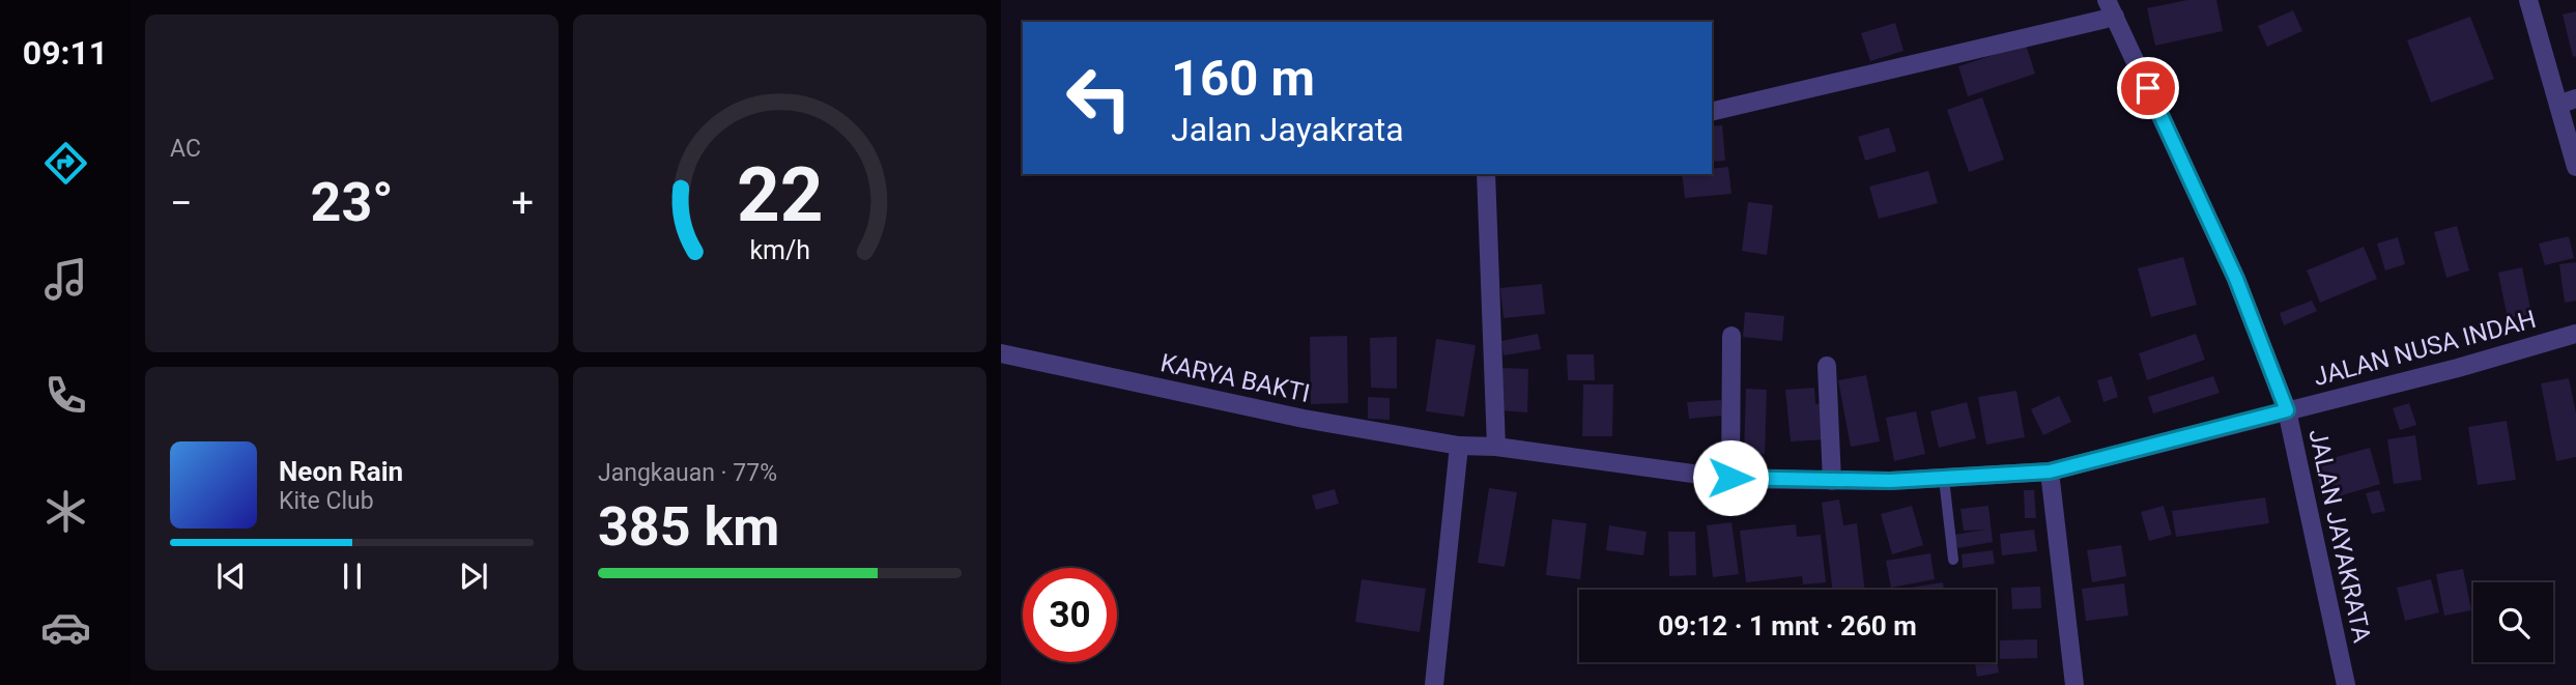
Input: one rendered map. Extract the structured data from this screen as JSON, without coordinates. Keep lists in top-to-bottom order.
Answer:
{
  "streets": {
    "street": ["JALAN NUSA INDAH", "KARYA BAKTI", "JALAN JAYAKRATA"]
  },
  "crossings": [
    ["JALAN NUSA INDAH", "KARYA BAKTI"],
    ["JALAN NUSA INDAH", "JALAN JAYAKRATA"]
  ],
  "page": {
    "tabs": "09:11",
    "tile": [
      "AC",
      ["Jangkauan · 77%", "385 km"]
    ],
    "turn": ["160 m", "Jalan Jayakrata"],
    "heat": ["−", "23°", "+"],
    "song": ["Neon Rain", "Kite Club"],
    "limit": "30",
    "trip": "09:12 · 1 mnt · 260 m",
    "gauge": ["22", "km/h"]
  }
}
